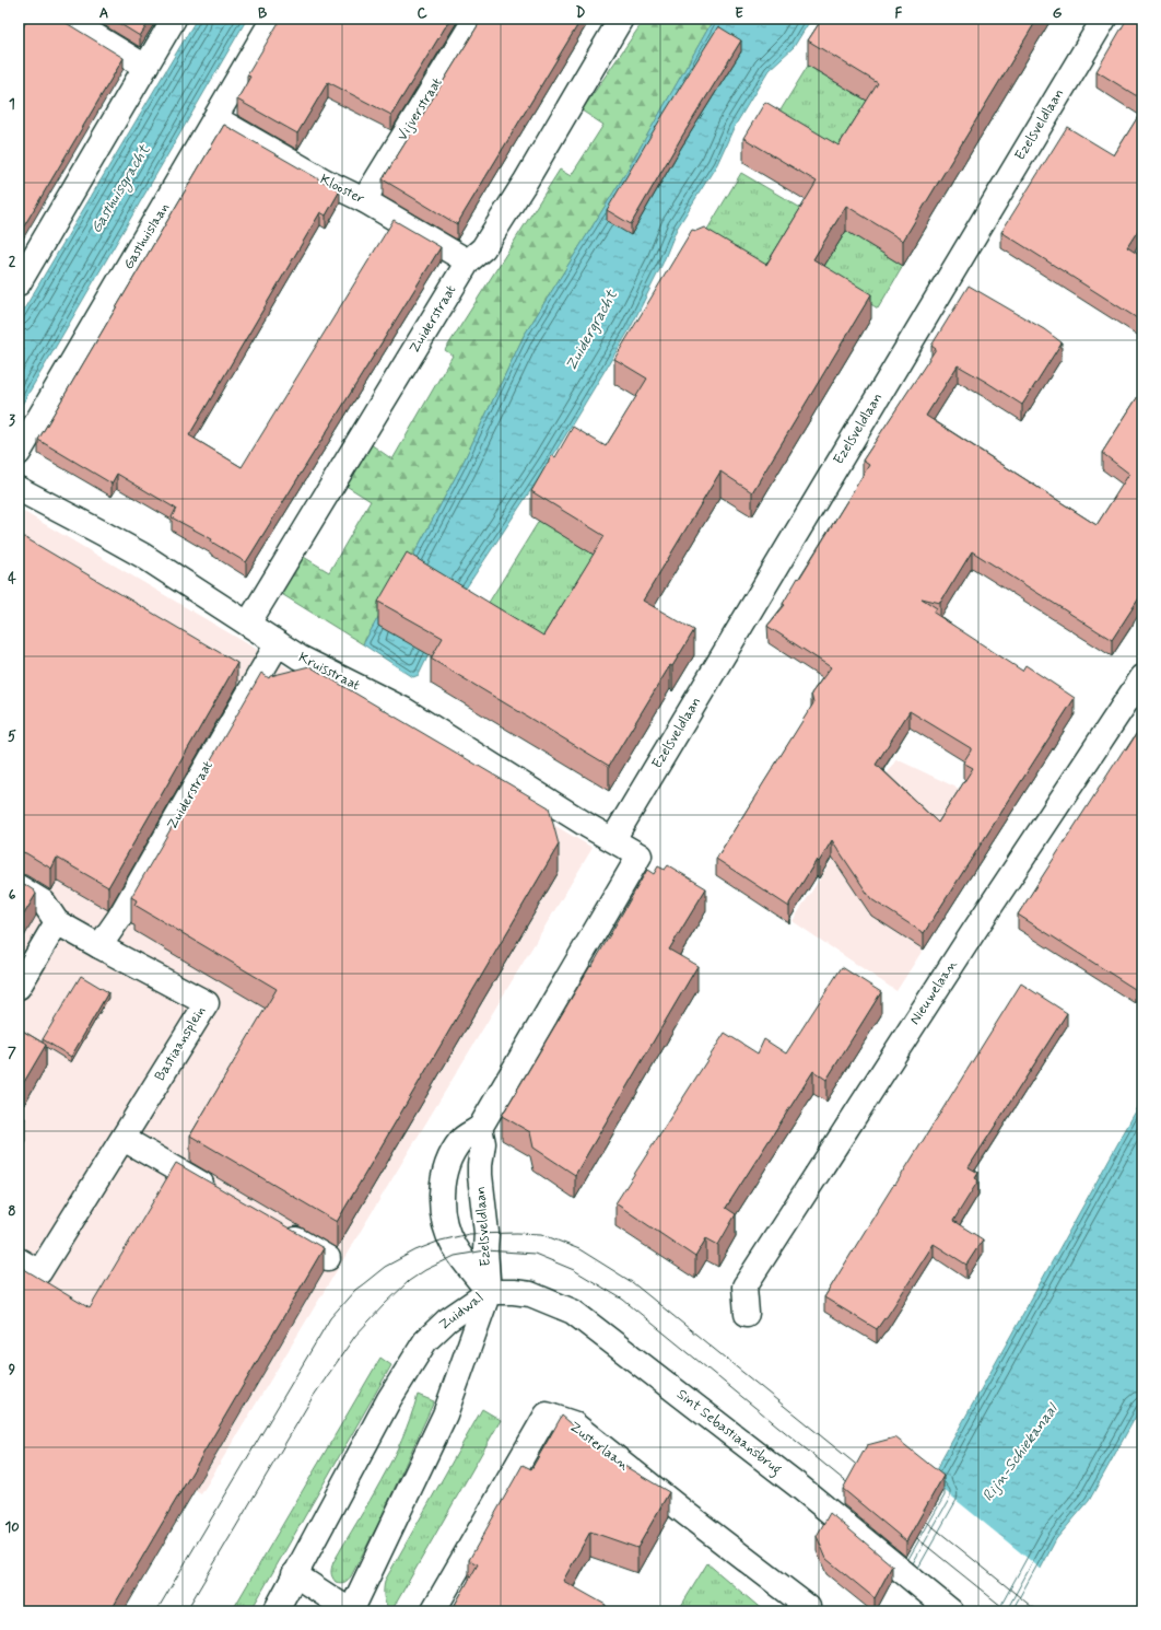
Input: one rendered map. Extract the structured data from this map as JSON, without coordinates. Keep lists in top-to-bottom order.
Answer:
{
  "streets": {
    "street": [
      "Vijverstraat",
      "Ezelsveldlaan",
      "Klooster",
      "Gasthuislaan",
      "Zuiderstraat",
      "Kruisstraat",
      "Nieuwelaan",
      "Bastiaansplein",
      "Zuidwal",
      "Sint Sebastiaansbrug",
      "Zusterlaan"
    ]
  },
  "crossings": [
    ["Vijverstraat", "Klooster"],
    ["Ezelsveldlaan", "Kruisstraat"],
    ["Ezelsveldlaan", "Zuidwal"],
    ["Ezelsveldlaan", "Sint Sebastiaansbrug"],
    ["Klooster", "Gasthuislaan"],
    ["Klooster", "Zuiderstraat"],
    ["Zuiderstraat", "Kruisstraat"],
    ["Zuiderstraat", "Bastiaansplein"],
    ["Zuidwal", "Sint Sebastiaansbrug"]
  ],
  "water": ["Gasthuisgracht", "Zuidergracht", "Rijn-Schiekanaal"],
  "grid": {
    "columns": [
      "A",
      "B",
      "C",
      "D",
      "E",
      "F",
      "G"
    ],
    "rows": [
      "1",
      "2",
      "3",
      "4",
      "5",
      "6",
      "7",
      "8",
      "9",
      "10"
    ]
  }
}
